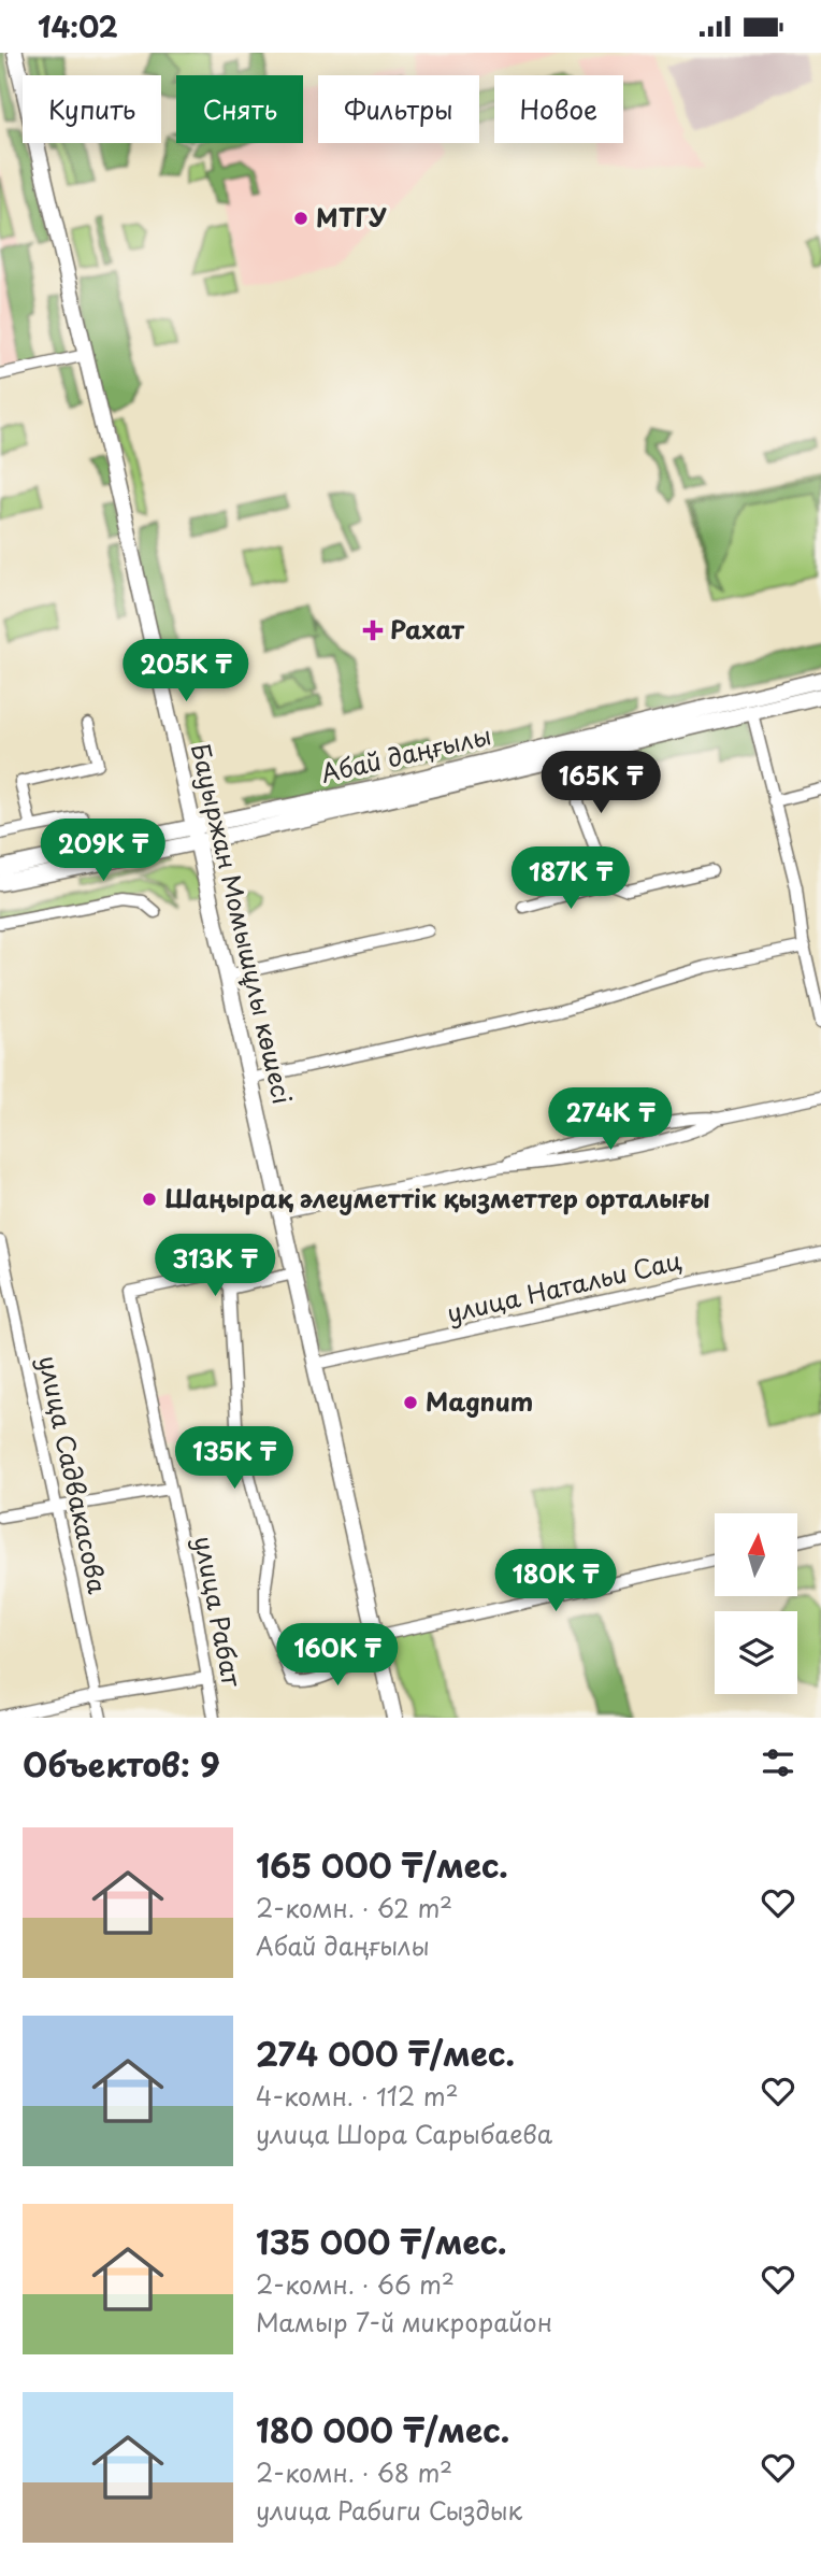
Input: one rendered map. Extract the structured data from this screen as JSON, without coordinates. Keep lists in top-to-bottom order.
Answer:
{
  "streets": {
    "main road": ["Абай даңғылы", "Бауыржан Момышұлы көшесі"],
    "street": ["улица Натальи Сац", "улица Садвакасова", "улица Рабат"]
  },
  "crossings": [
    ["Абай даңғылы", "Бауыржан Момышұлы көшесі"],
    ["Бауыржан Момышұлы көшесі", "улица Натальи Сац"]
  ],
  "places": {
    "other": ["МТГУ", "Шаңырақ әлеуметтік қызметтер орталығы", "Magnum"],
    "health": ["Рахат"]
  },
  "north": "top",
  "page": {
    "status": "14:02",
    "chip": [
      "Купить",
      "Снять",
      "Фильтры",
      "Новое"
    ],
    "price": [
      "205K ₸",
      "165K ₸",
      "209K ₸",
      "187K ₸",
      "274K ₸",
      "313K ₸",
      "135K ₸",
      "180K ₸",
      "160K ₸"
    ],
    "heading": "Объектов: 9",
    "list": [
      {
        "name": "165 000 ₸/мес.",
        "note": "2-комн. · 62 m² · Абай даңғылы"
      },
      {
        "name": "274 000 ₸/мес.",
        "note": "4-комн. · 112 m² · улица Шора Сарыбаева"
      },
      {
        "name": "135 000 ₸/мес.",
        "note": "2-комн. · 66 m² · Мамыр 7-й микрорайон"
      },
      {
        "name": "180 000 ₸/мес.",
        "note": "2-комн. · 68 m² · улица Рабиги Сыздык"
      }
    ]
  }
}
